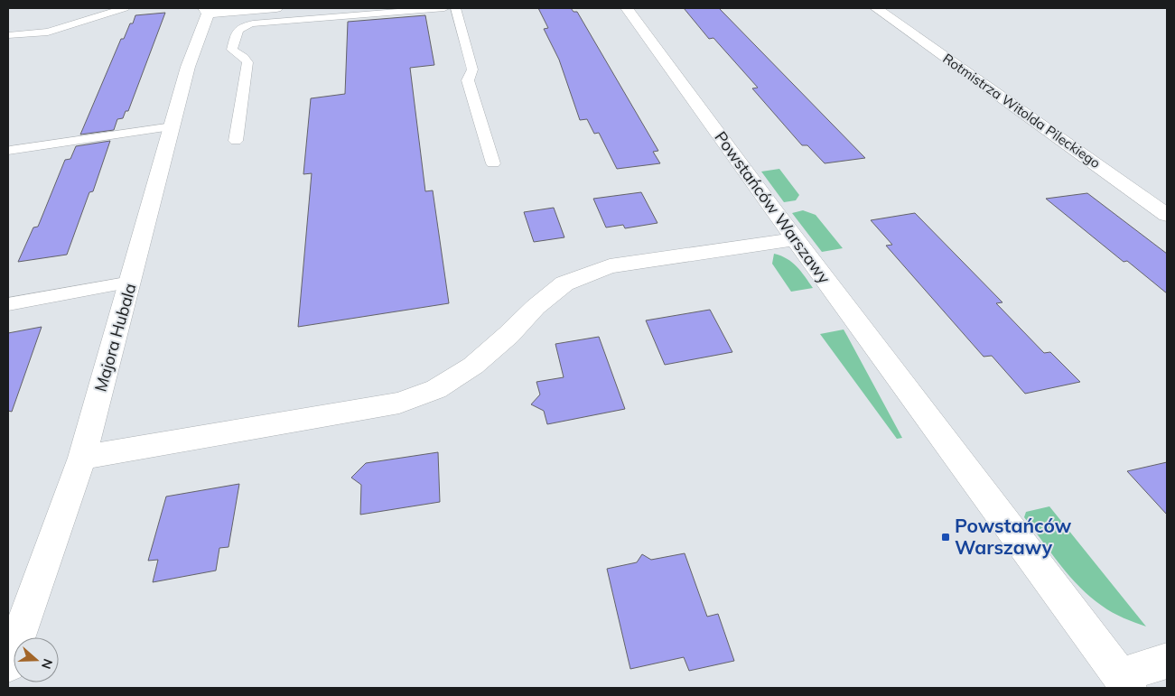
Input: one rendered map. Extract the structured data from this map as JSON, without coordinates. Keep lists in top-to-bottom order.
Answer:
{
  "streets": {
    "street": ["Rotmistrza Witolda Pileckiego", "Powstańców Warszawy", "Majora Hubala"]
  },
  "places": {
    "transit": ["Powstańców Warszawy"]
  },
  "north": "right"
}
